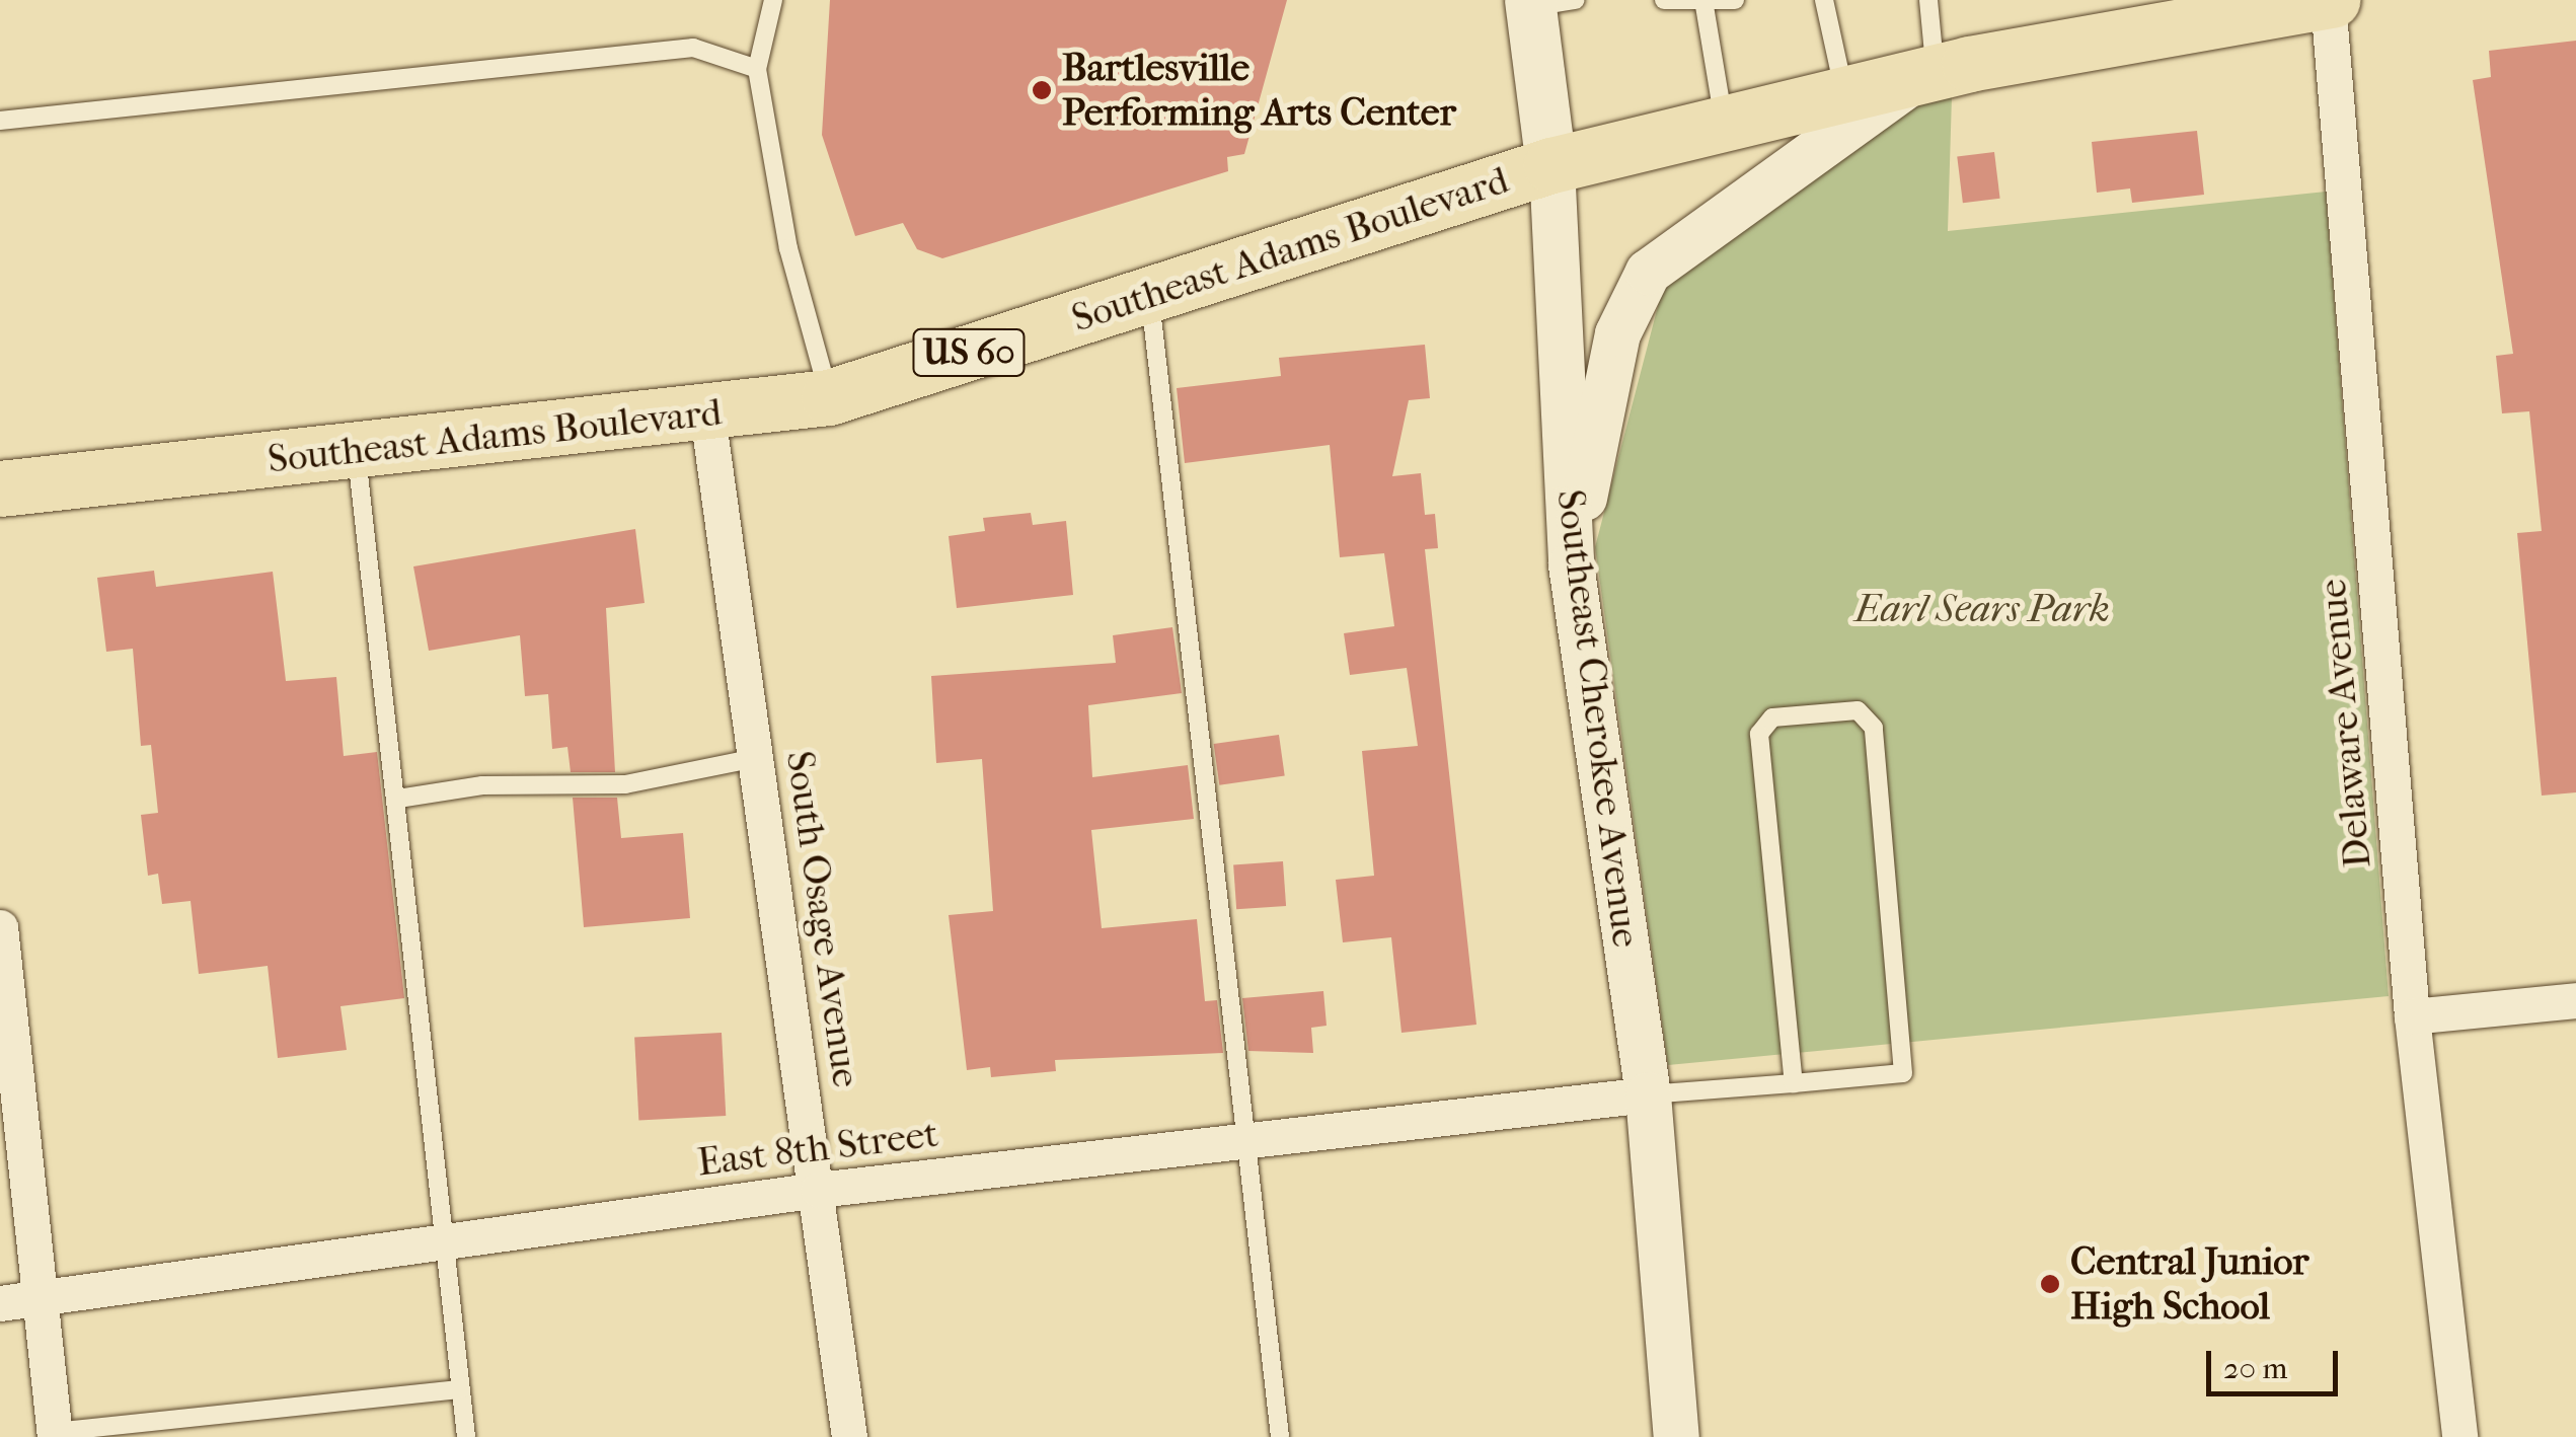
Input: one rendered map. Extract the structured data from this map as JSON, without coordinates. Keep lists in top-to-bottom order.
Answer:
{
  "streets": {
    "main road": ["Southeast Adams Boulevard", "US 60", "Southeast Cherokee Avenue"],
    "street": ["Delaware Avenue", "South Osage Avenue", "East 8th Street"]
  },
  "crossings": [
    ["Southeast Adams Boulevard", "Southeast Cherokee Avenue"],
    ["Southeast Adams Boulevard", "Delaware Avenue"],
    ["Southeast Adams Boulevard", "South Osage Avenue"],
    ["Southeast Cherokee Avenue", "East 8th Street"],
    ["South Osage Avenue", "East 8th Street"]
  ],
  "parks": ["Earl Sears Park"],
  "places": ["Bartlesville Performing Arts Center", "Central Junior High School"],
  "scale_bar": "20 m"
}
